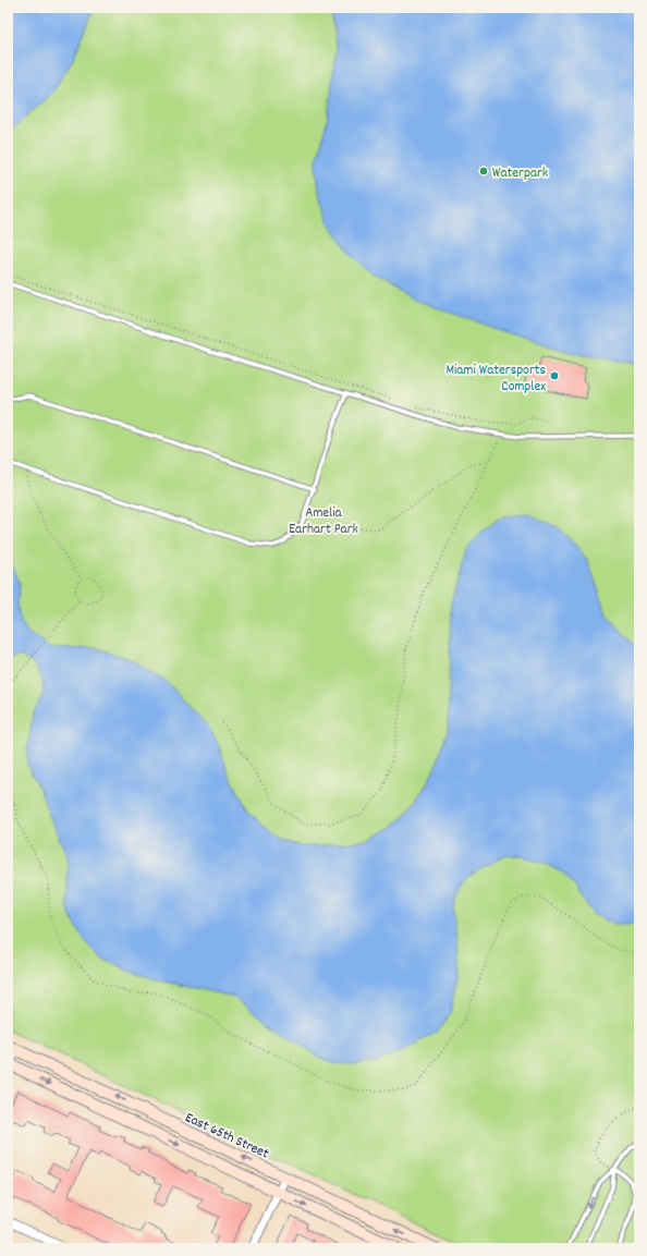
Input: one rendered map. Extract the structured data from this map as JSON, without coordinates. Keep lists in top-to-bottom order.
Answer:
{
  "streets": {
    "main road": ["East 65th Street"]
  },
  "parks": ["Amelia Earhart Park"],
  "places": ["Waterpark", "Miami Watersports Complex"]
}
